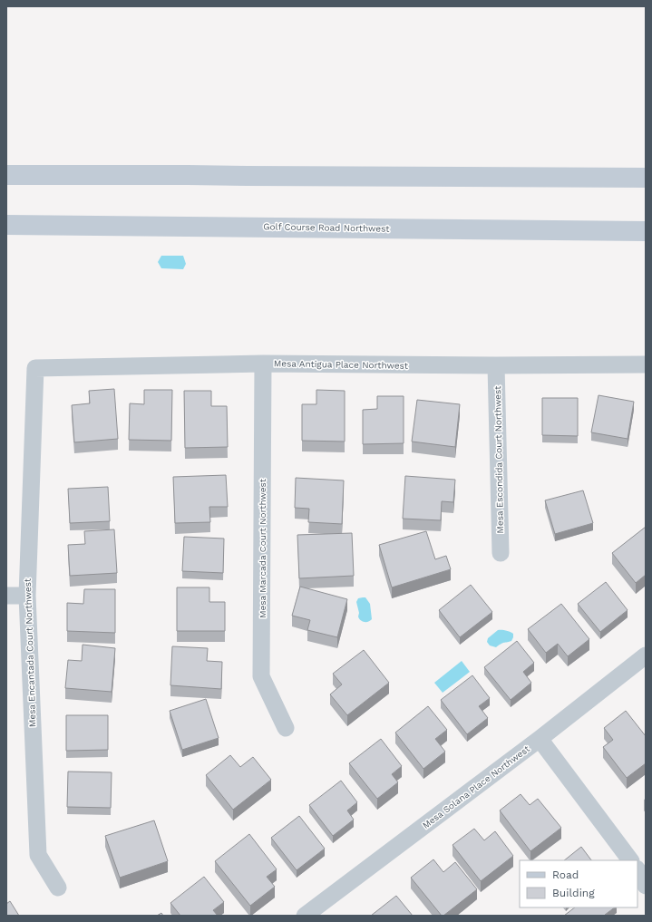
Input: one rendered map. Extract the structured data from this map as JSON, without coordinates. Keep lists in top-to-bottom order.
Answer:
{
  "streets": {
    "main road": ["Golf Course Road Northwest"],
    "street": [
      "Mesa Antigua Place Northwest",
      "Mesa Escondida Court Northwest",
      "Mesa Marcada Court Northwest",
      "Mesa Encantada Court Northwest",
      "Mesa Solana Place Northwest"
    ]
  },
  "crossings": [
    ["Mesa Antigua Place Northwest", "Mesa Escondida Court Northwest"],
    ["Mesa Antigua Place Northwest", "Mesa Marcada Court Northwest"],
    ["Mesa Antigua Place Northwest", "Mesa Encantada Court Northwest"]
  ],
  "legend": ["Road", "Building"]
}
